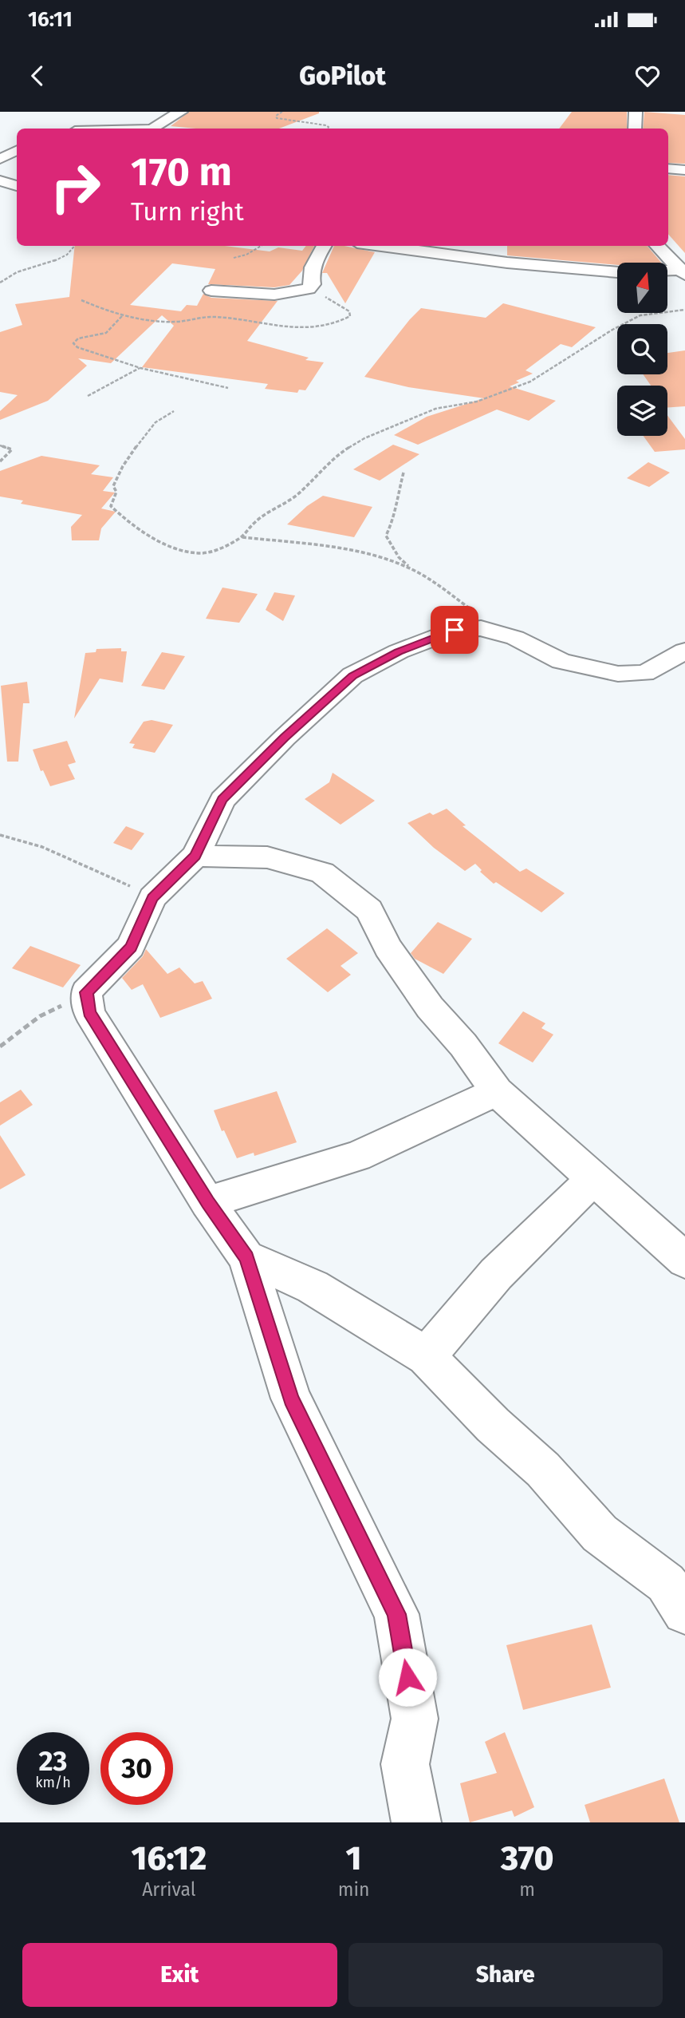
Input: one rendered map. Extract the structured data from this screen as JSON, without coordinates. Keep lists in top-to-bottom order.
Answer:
{
  "north": "top",
  "page": {
    "status": "16:11",
    "header": "GoPilot",
    "turn": ["170 m", "Turn right"],
    "speed": "23 km/h",
    "limit": "30",
    "eta": [
      "16:12",
      "Arrival",
      "1",
      "min",
      "370",
      "m"
    ],
    "buttons": ["Exit", "Share"]
  }
}
